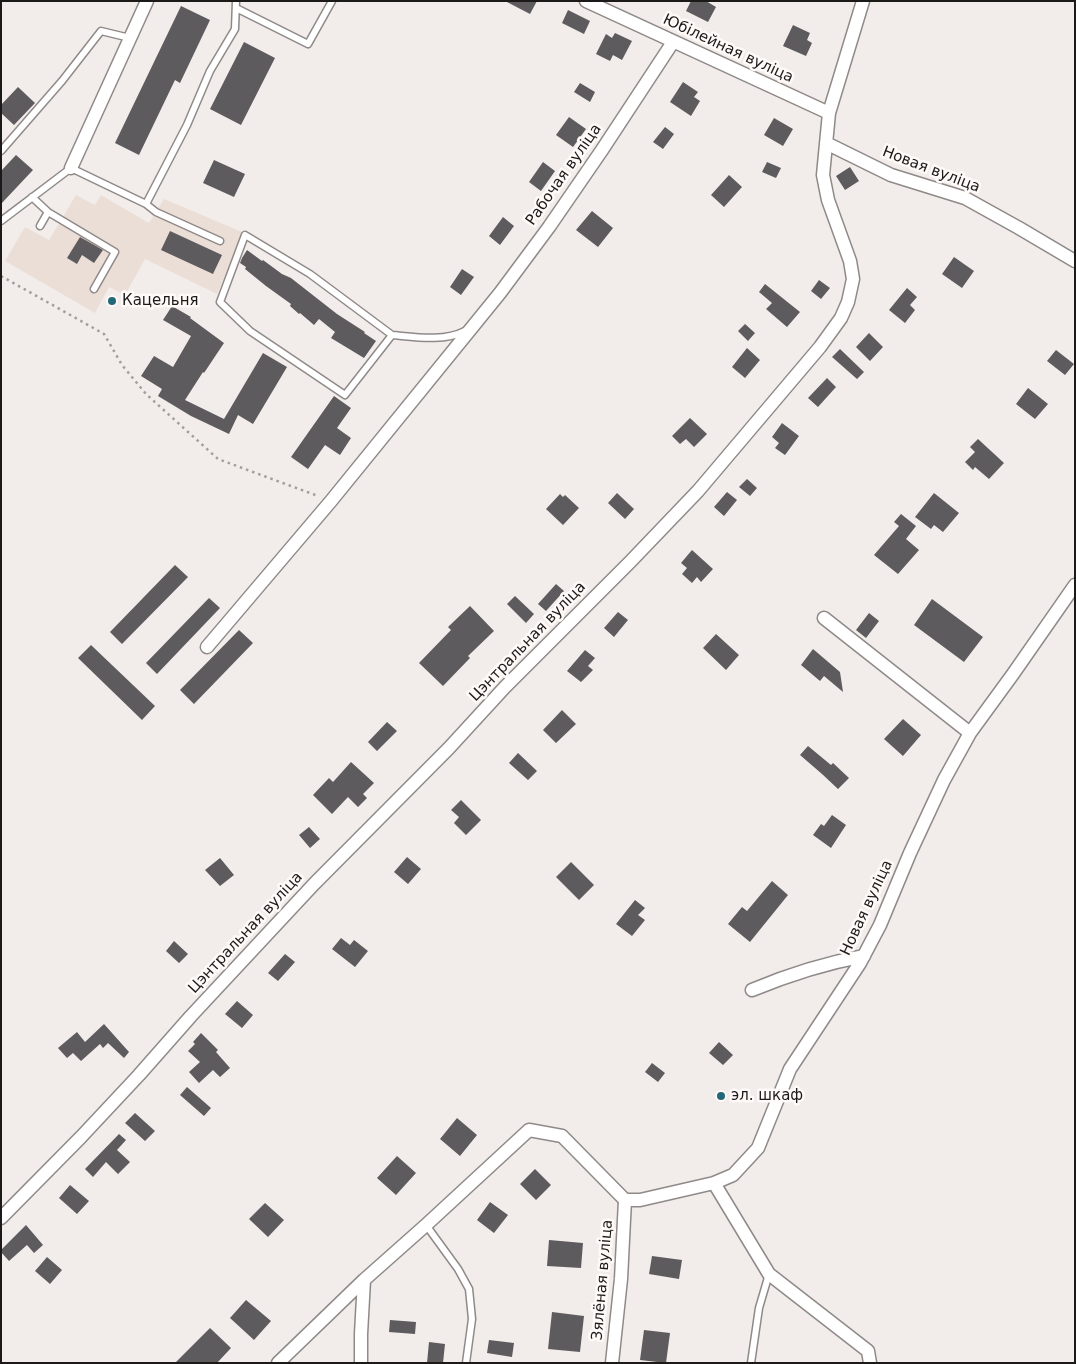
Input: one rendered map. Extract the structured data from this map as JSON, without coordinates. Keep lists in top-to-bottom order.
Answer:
{
  "streets": {
    "street": [
      "Юбілейная вуліца",
      "Новая вуліца",
      "Рабочая вуліца",
      "Цэнтральная вуліца",
      "Зялёная вуліца"
    ]
  },
  "crossings": [
    ["Юбілейная вуліца", "Рабочая вуліца"],
    ["Юбілейная вуліца", "Цэнтральная вуліца"],
    ["Новая вуліца", "Цэнтральная вуліца"],
    ["Новая вуліца", "Зялёная вуліца"]
  ],
  "places": ["Кацельня", "эл. шкаф"]
}
